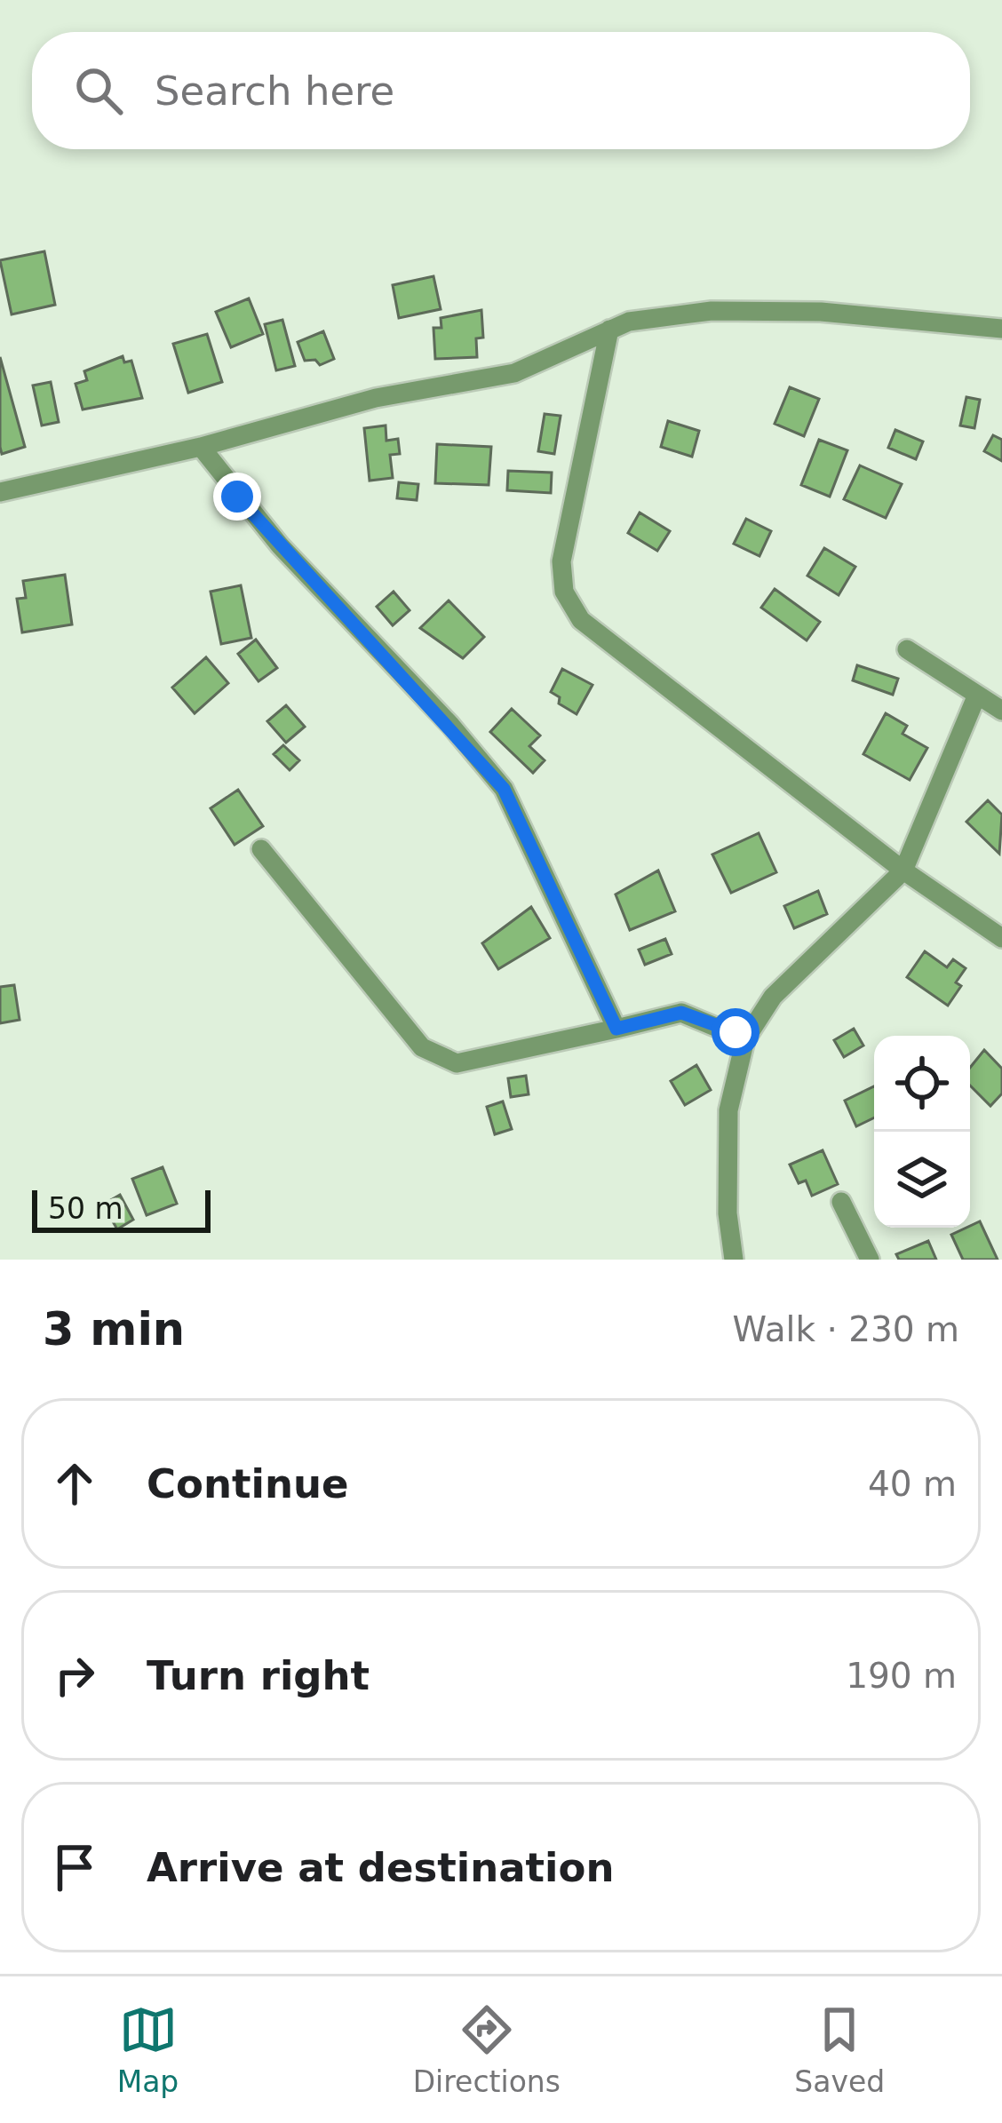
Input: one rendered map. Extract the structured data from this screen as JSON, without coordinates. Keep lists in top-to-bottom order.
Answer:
{
  "scale_bar": "50 m",
  "page": {
    "search": "Search here",
    "scale": "50 m",
    "heading": ["3 min", "Walk · 230 m"],
    "list": [
      ["Continue", "40 m"],
      ["Turn right", "190 m"],
      "Arrive at destination"
    ],
    "nav": ["Map", "Directions", "Saved"]
  }
}
